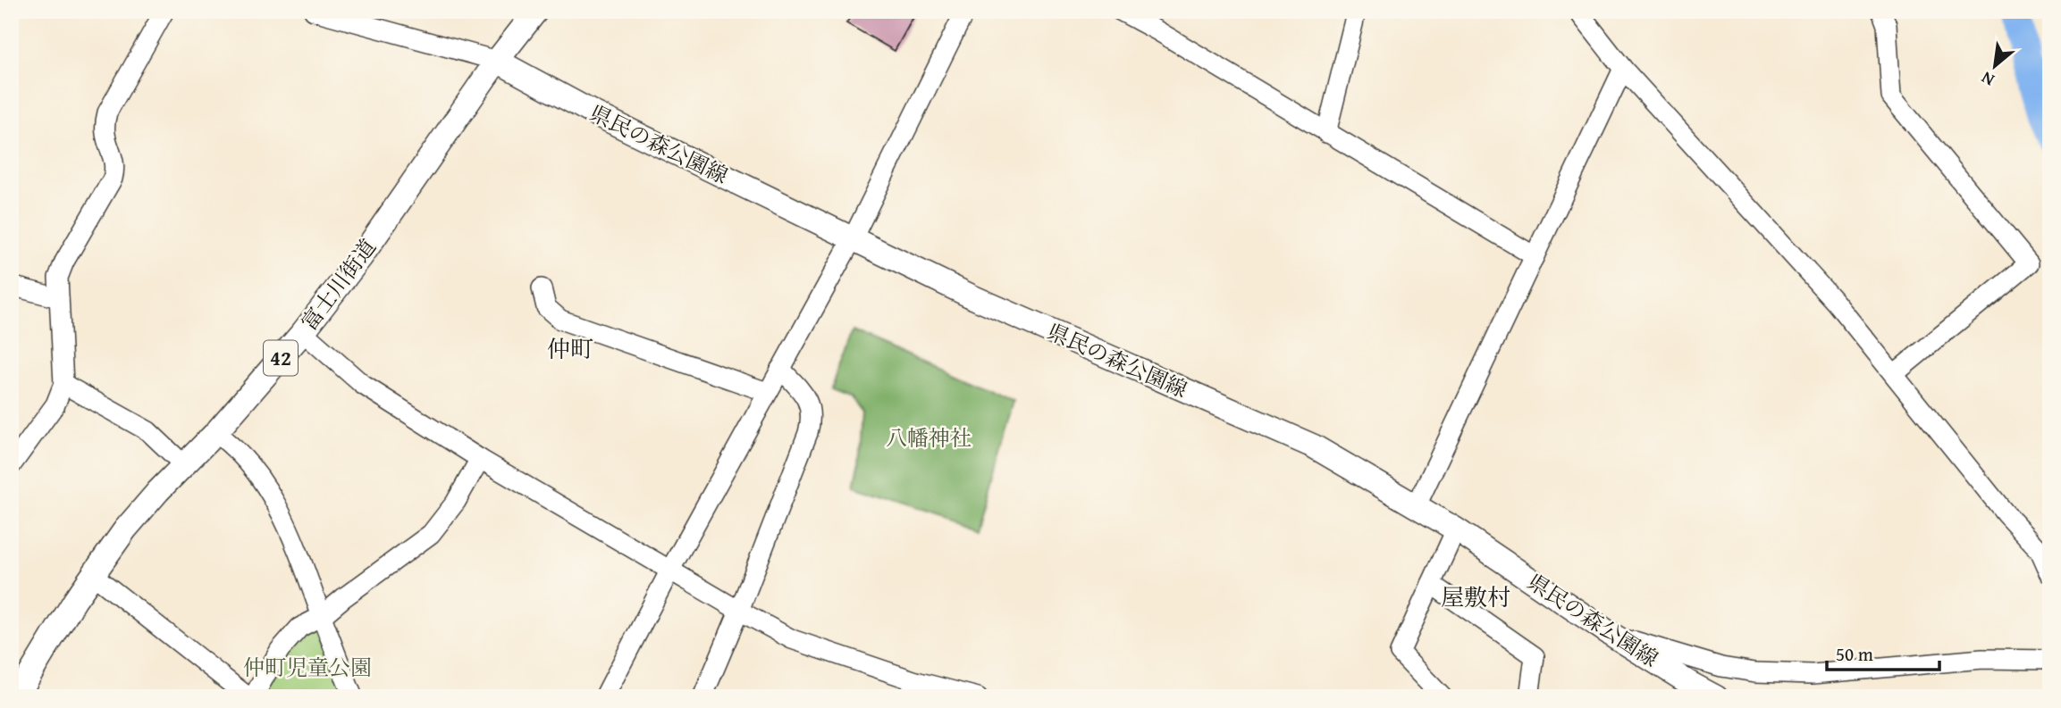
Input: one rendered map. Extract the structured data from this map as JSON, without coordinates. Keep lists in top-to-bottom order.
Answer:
{
  "streets": {
    "main road": ["県民の森公園線", "富士川街道", "42"]
  },
  "crossings": [
    ["県民の森公園線", "富士川街道"]
  ],
  "districts": ["仲町", "屋敷村"],
  "parks": ["八幡神社", "仲町児童公園"],
  "scale_bar": "50 m",
  "north": "bottom left"
}
